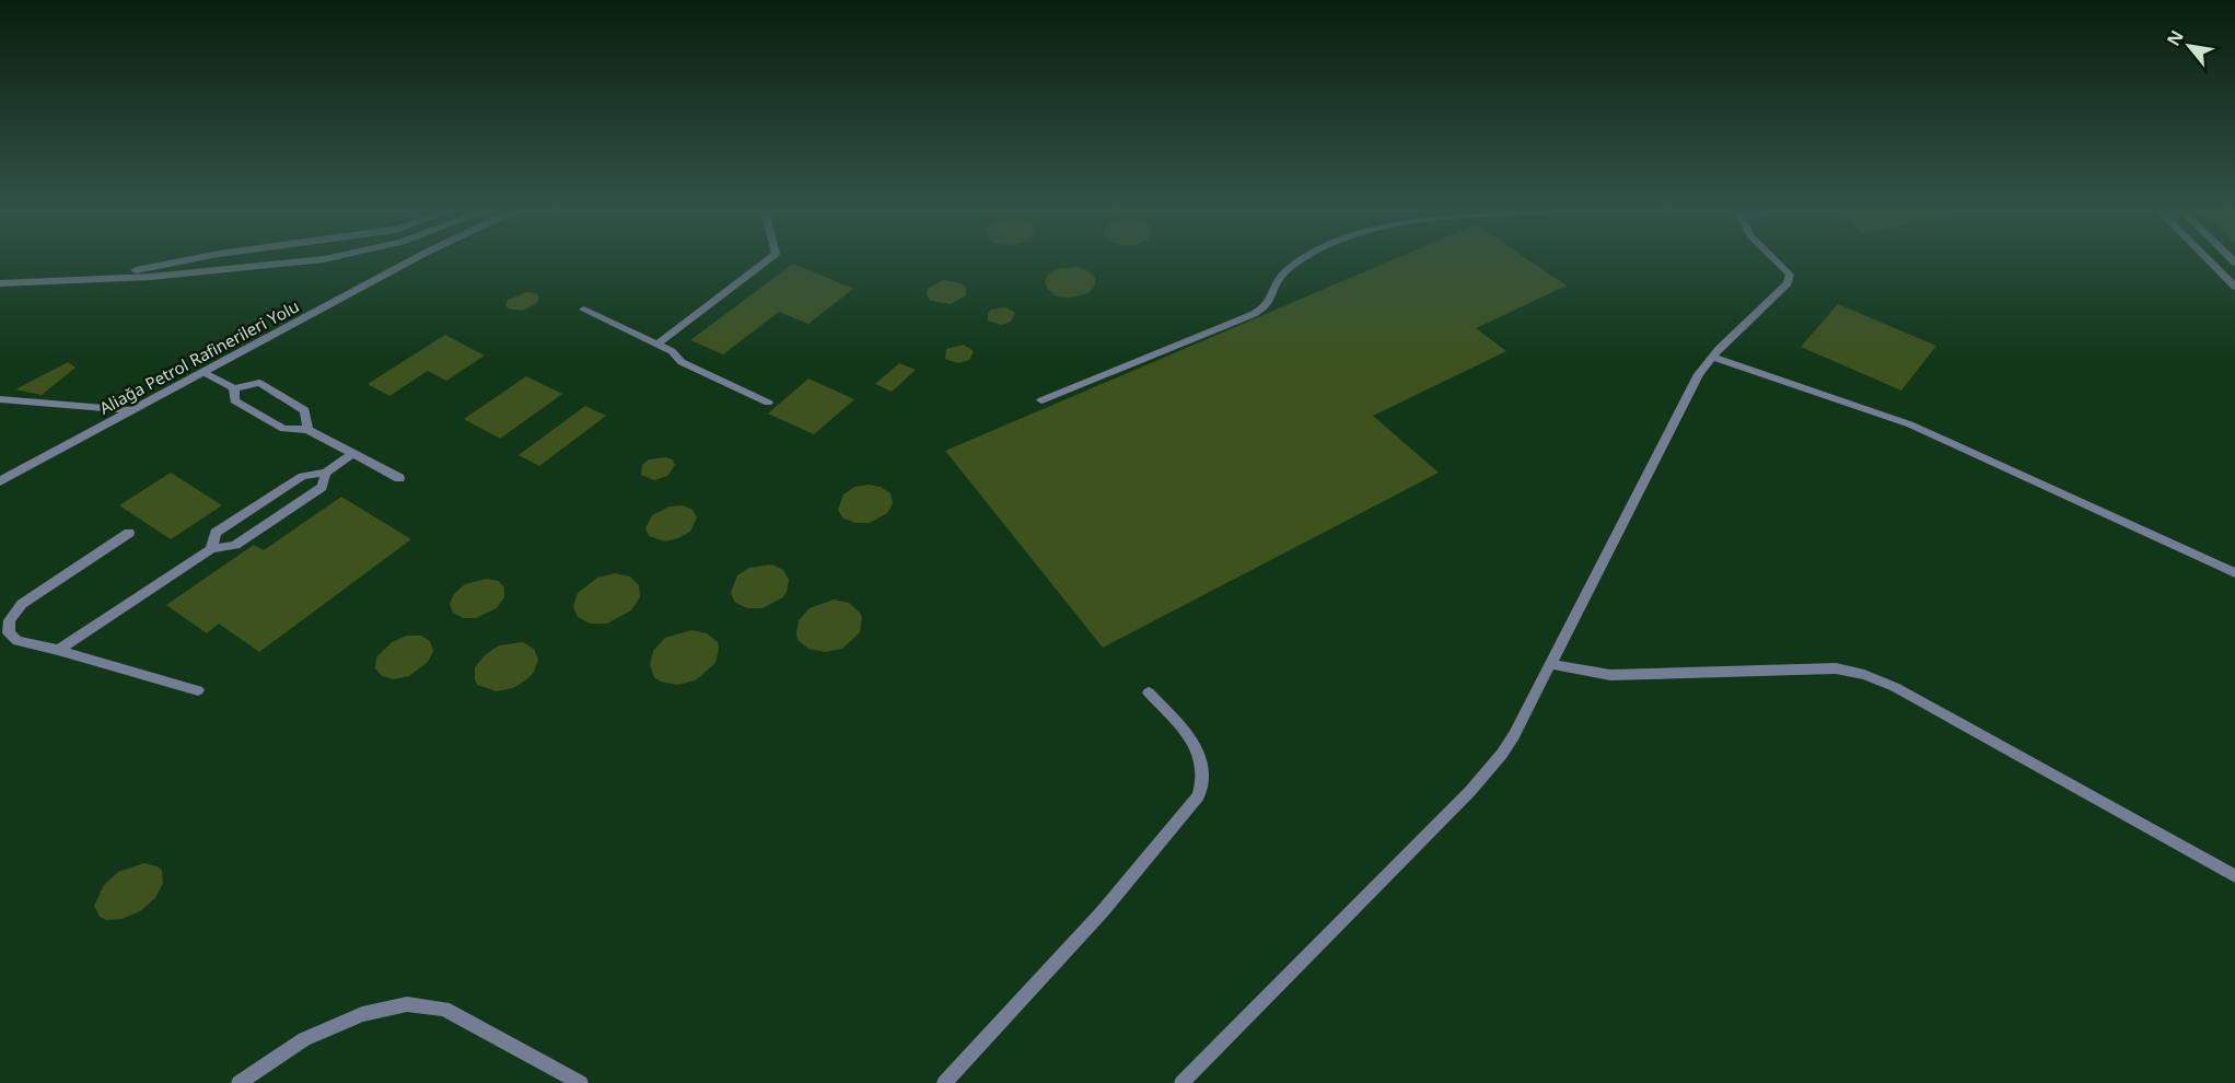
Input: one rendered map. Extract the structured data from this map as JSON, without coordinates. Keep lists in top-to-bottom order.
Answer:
{
  "streets": {
    "street": ["Aliağa Petrol Rafinerileri Yolu"]
  },
  "north": "top left"
}
